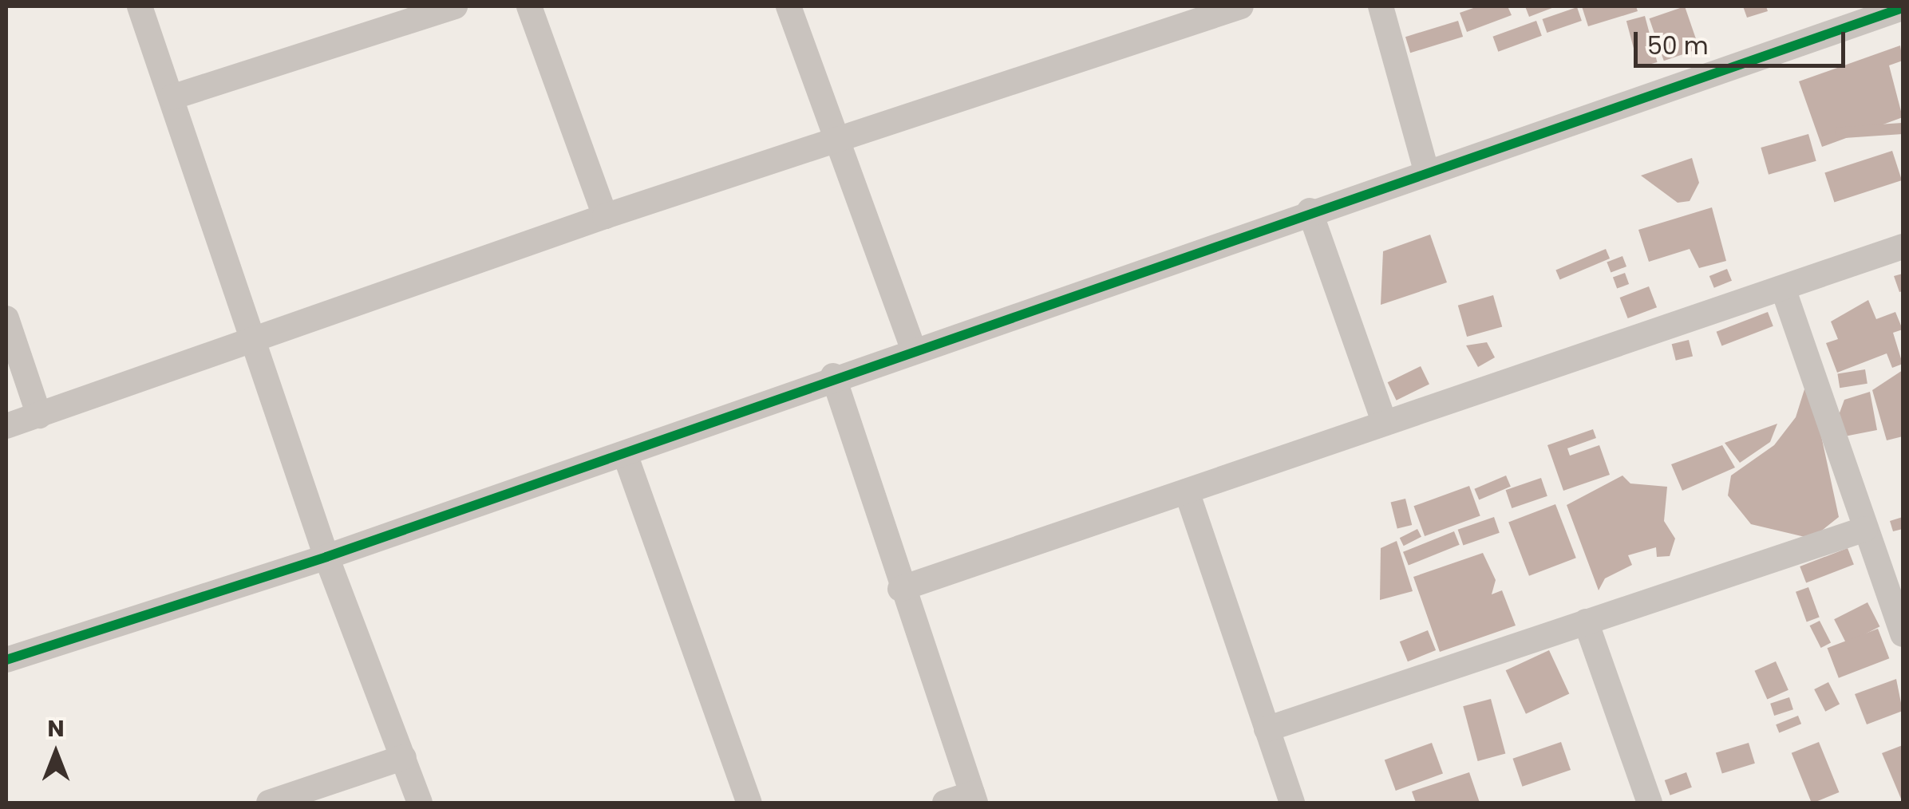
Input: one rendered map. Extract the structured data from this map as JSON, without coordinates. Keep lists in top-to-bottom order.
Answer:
{
  "scale_bar": "50 m",
  "north": "top"
}
